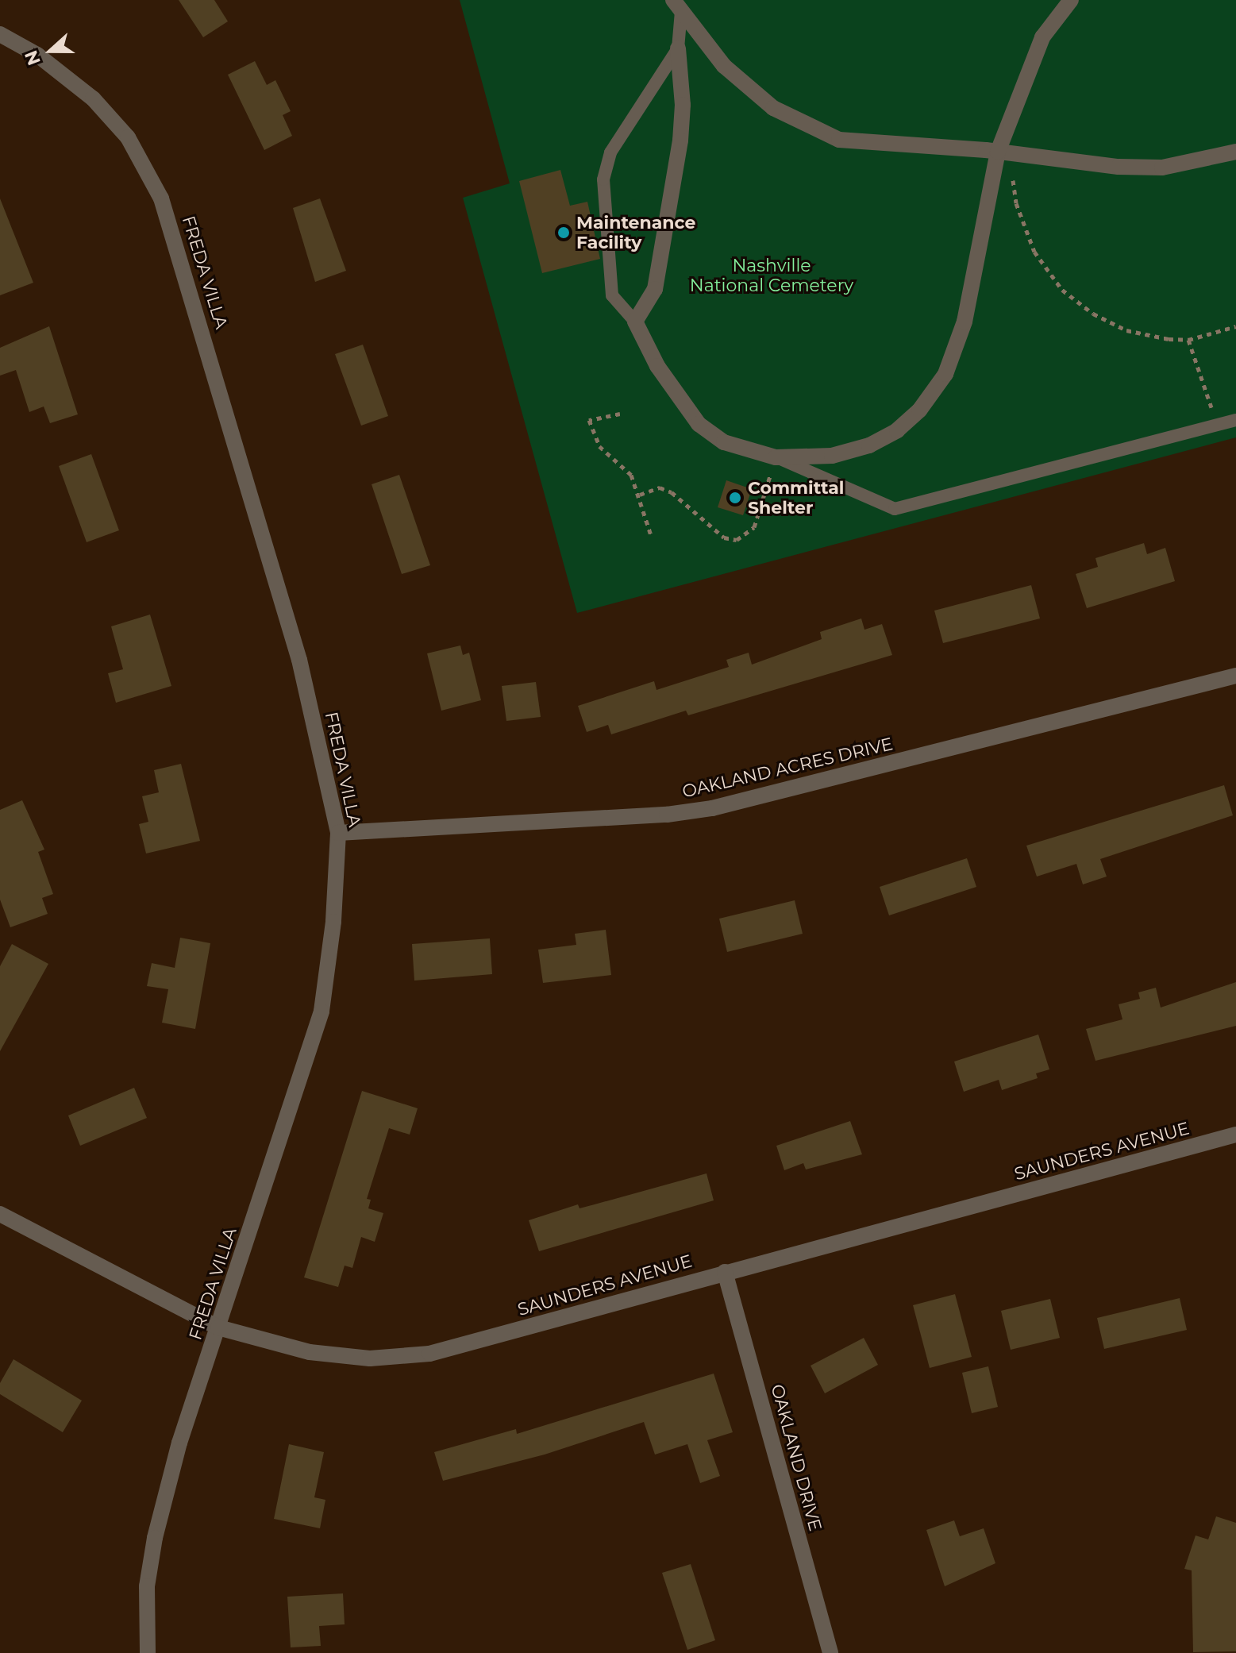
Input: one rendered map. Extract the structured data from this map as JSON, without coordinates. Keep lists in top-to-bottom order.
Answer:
{
  "streets": {
    "street": [
      "FREDA VILLA",
      "OAKLAND ACRES DRIVE",
      "SAUNDERS AVENUE",
      "OAKLAND DRIVE"
    ]
  },
  "crossings": [
    ["FREDA VILLA", "OAKLAND ACRES DRIVE"],
    ["FREDA VILLA", "SAUNDERS AVENUE"],
    ["SAUNDERS AVENUE", "OAKLAND DRIVE"]
  ],
  "parks": ["Nashville National Cemetery"],
  "places": ["Maintenance Facility", "Committal Shelter"],
  "north": "left"
}
